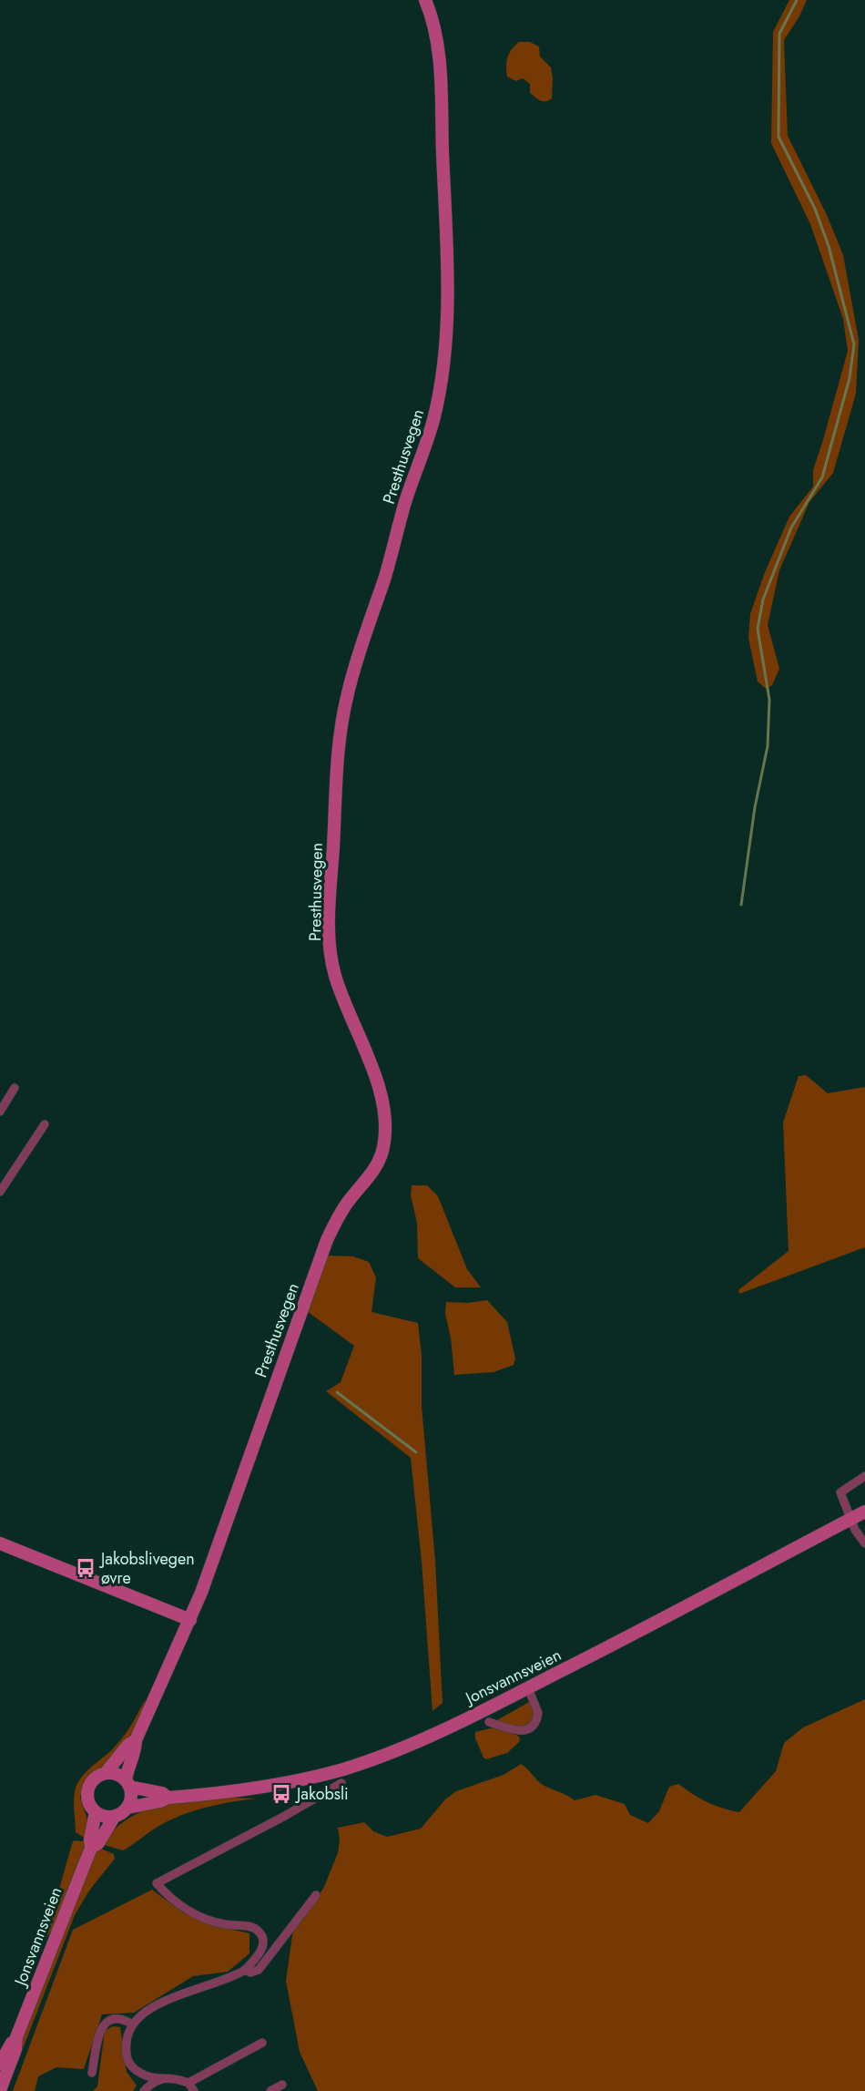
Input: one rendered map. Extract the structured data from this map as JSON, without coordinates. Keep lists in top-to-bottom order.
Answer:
{
  "streets": {
    "street": ["Presthusvegen", "Jonsvannsveien"]
  },
  "crossings": [
    ["Presthusvegen", "Jonsvannsveien"]
  ],
  "places": {
    "bus stop": ["Jakobslivegen øvre", "Jakobsli"]
  }
}
